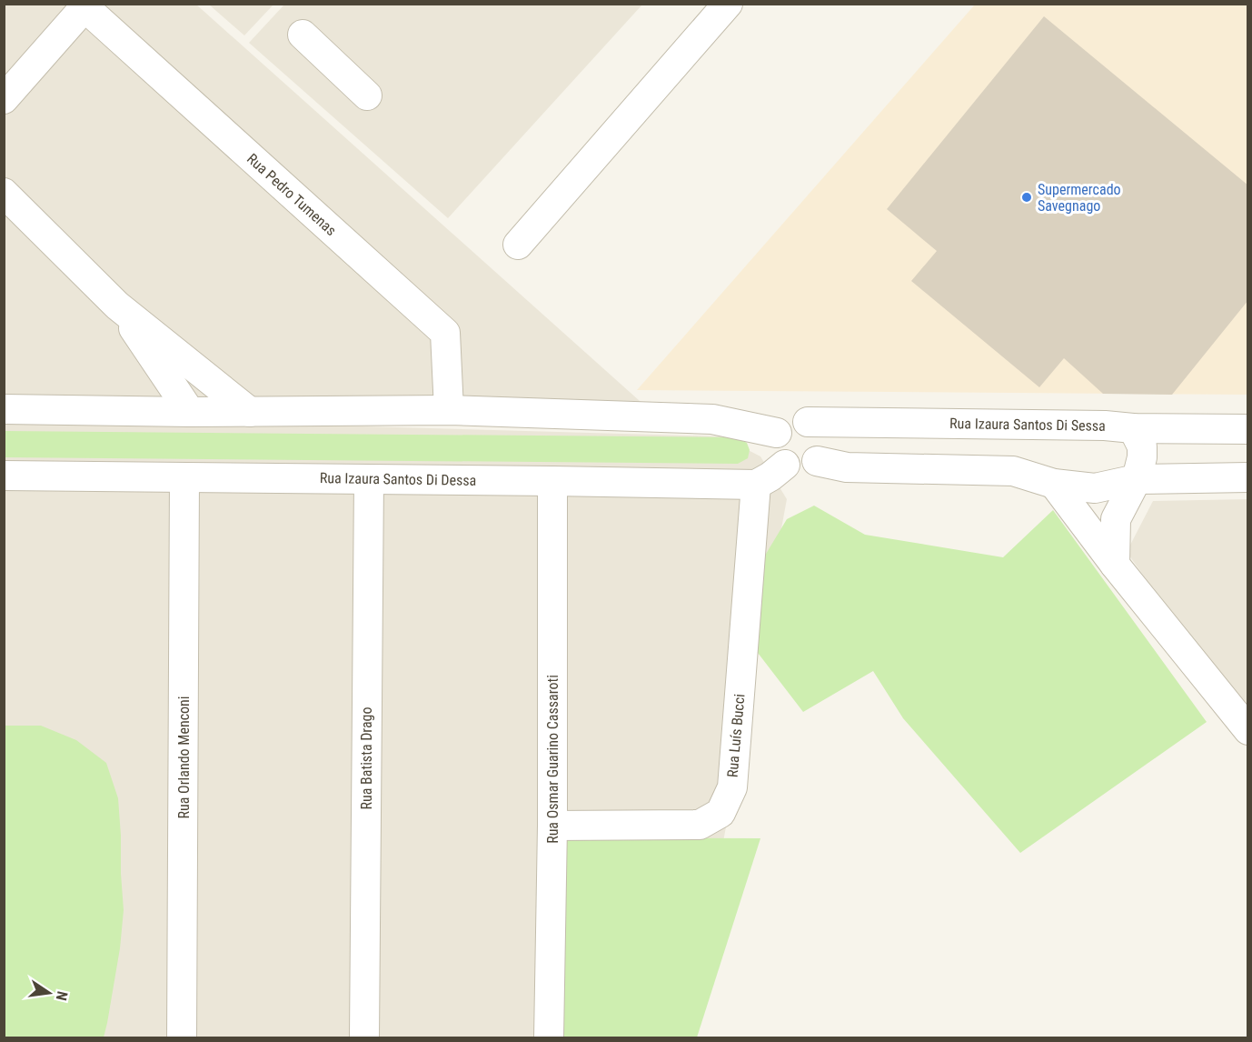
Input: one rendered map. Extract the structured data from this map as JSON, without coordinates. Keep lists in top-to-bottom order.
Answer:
{
  "streets": {
    "street": [
      "Rua Pedro Tumenas",
      "Rua Izaura Santos Di Sessa",
      "Rua Izaura Santos Di Dessa",
      "Rua Luís Bucci",
      "Rua Orlando Menconi",
      "Rua Batista Drago",
      "Rua Osmar Guarino Cassaroti"
    ]
  },
  "crossings": [
    ["Rua Izaura Santos Di Dessa", "Rua Luís Bucci"],
    ["Rua Izaura Santos Di Dessa", "Rua Orlando Menconi"],
    ["Rua Izaura Santos Di Dessa", "Rua Batista Drago"],
    ["Rua Izaura Santos Di Dessa", "Rua Osmar Guarino Cassaroti"],
    ["Rua Luís Bucci", "Rua Osmar Guarino Cassaroti"]
  ],
  "places": ["Supermercado Savegnago"],
  "north": "right"
}
